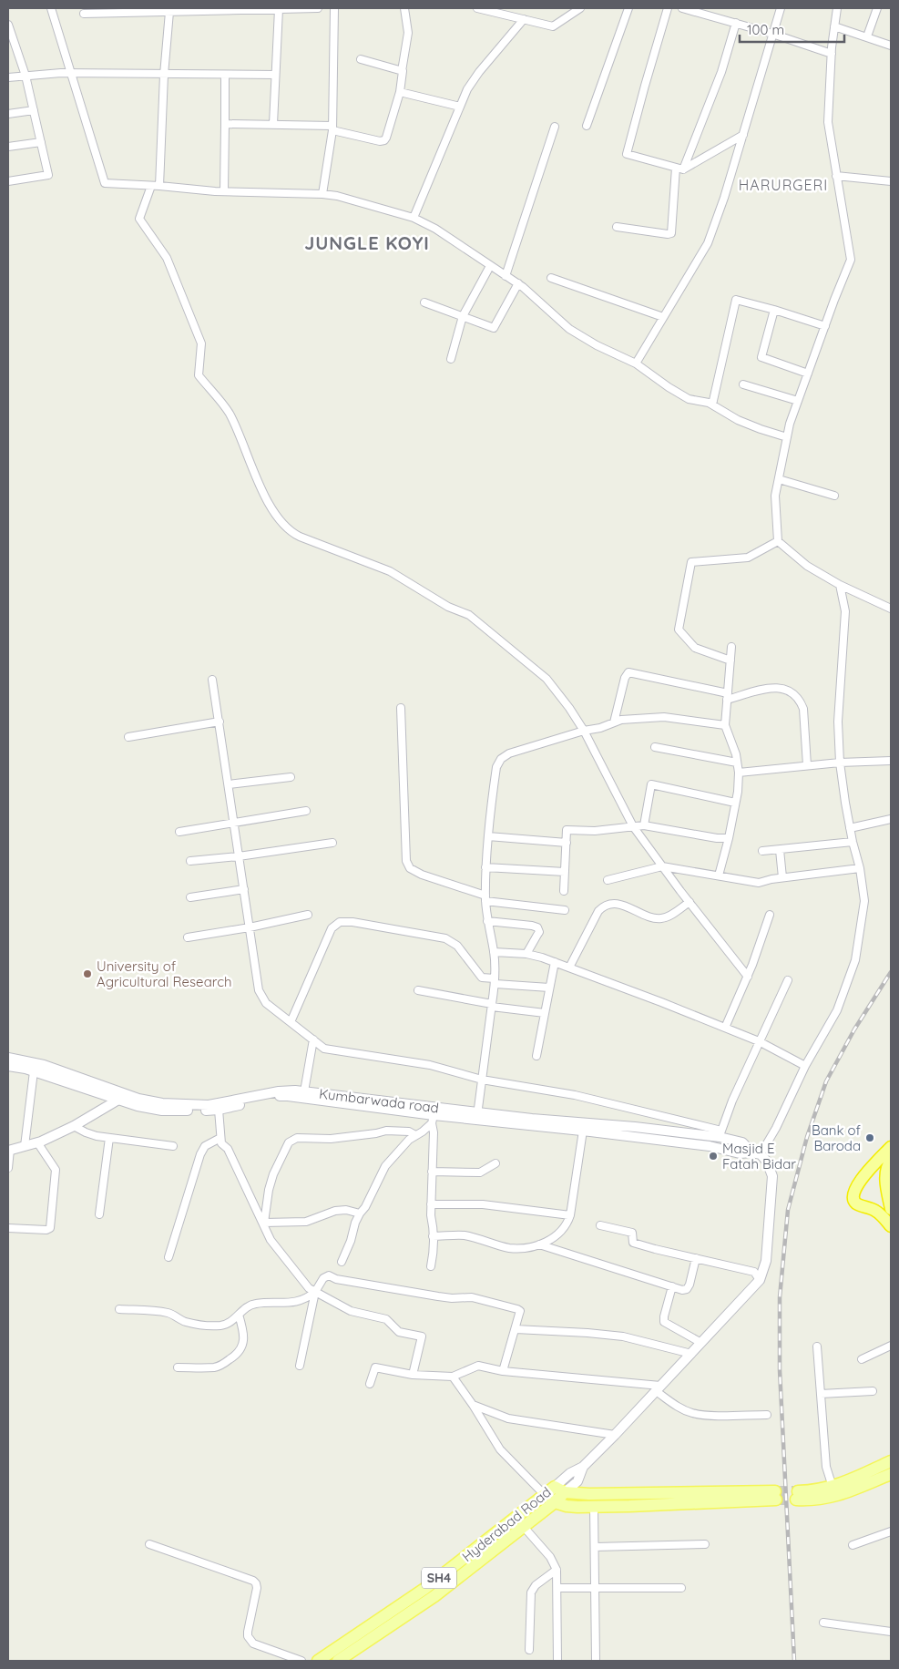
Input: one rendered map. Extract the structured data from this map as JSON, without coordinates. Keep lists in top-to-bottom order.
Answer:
{
  "streets": {
    "main road": ["Hyderabad Road", "SH4"],
    "street": ["Kumbarwada road"]
  },
  "crossings": [
    ["Kumbarwada road", "Hyderabad Road"]
  ],
  "districts": ["HARURGERI", "JUNGLE KOYI"],
  "places": ["University of Agricultural Research", "Bank of Baroda", "Masjid E Fatah Bidar"],
  "scale_bar": "100 m"
}
